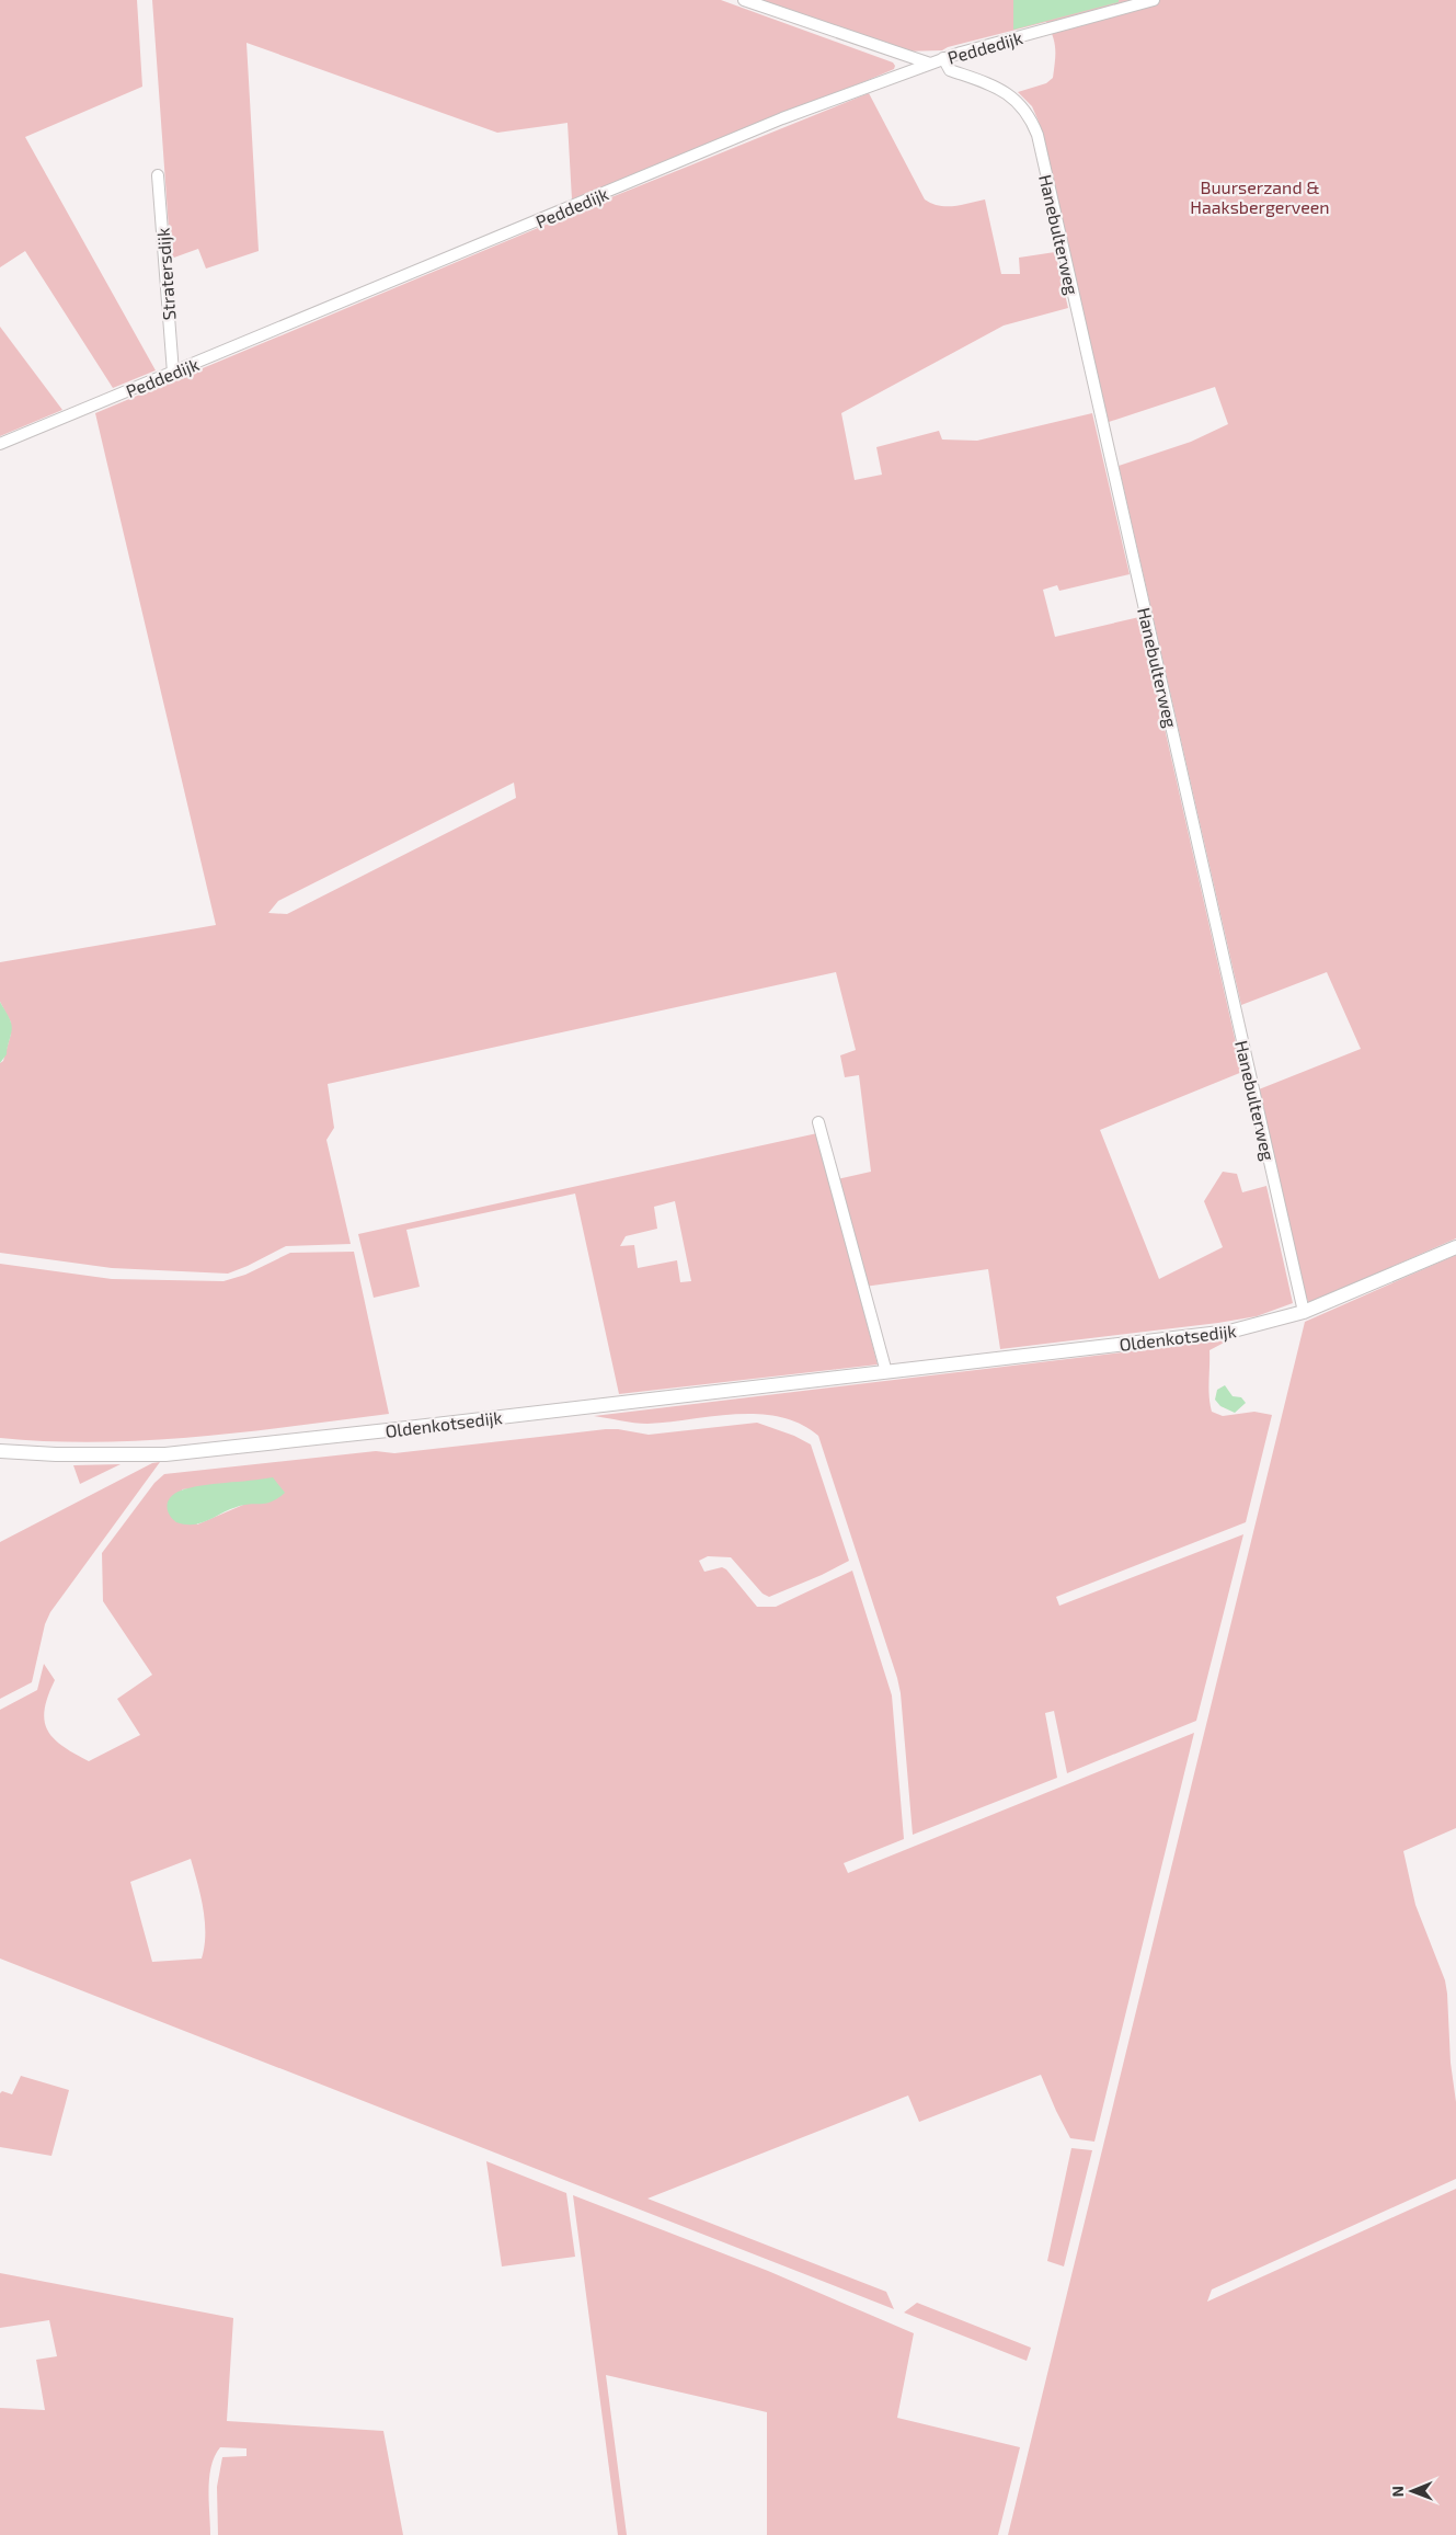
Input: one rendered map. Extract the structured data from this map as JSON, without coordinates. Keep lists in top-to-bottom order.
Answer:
{
  "streets": {
    "street": [
      "Peddedijk",
      "Hanebulterweg",
      "Stratersdijk",
      "Oldenkotsedijk"
    ]
  },
  "crossings": [
    ["Peddedijk", "Hanebulterweg"],
    ["Peddedijk", "Stratersdijk"],
    ["Hanebulterweg", "Oldenkotsedijk"]
  ],
  "parks": ["Buurserzand & Haaksbergerveen"],
  "north": "left"
}
